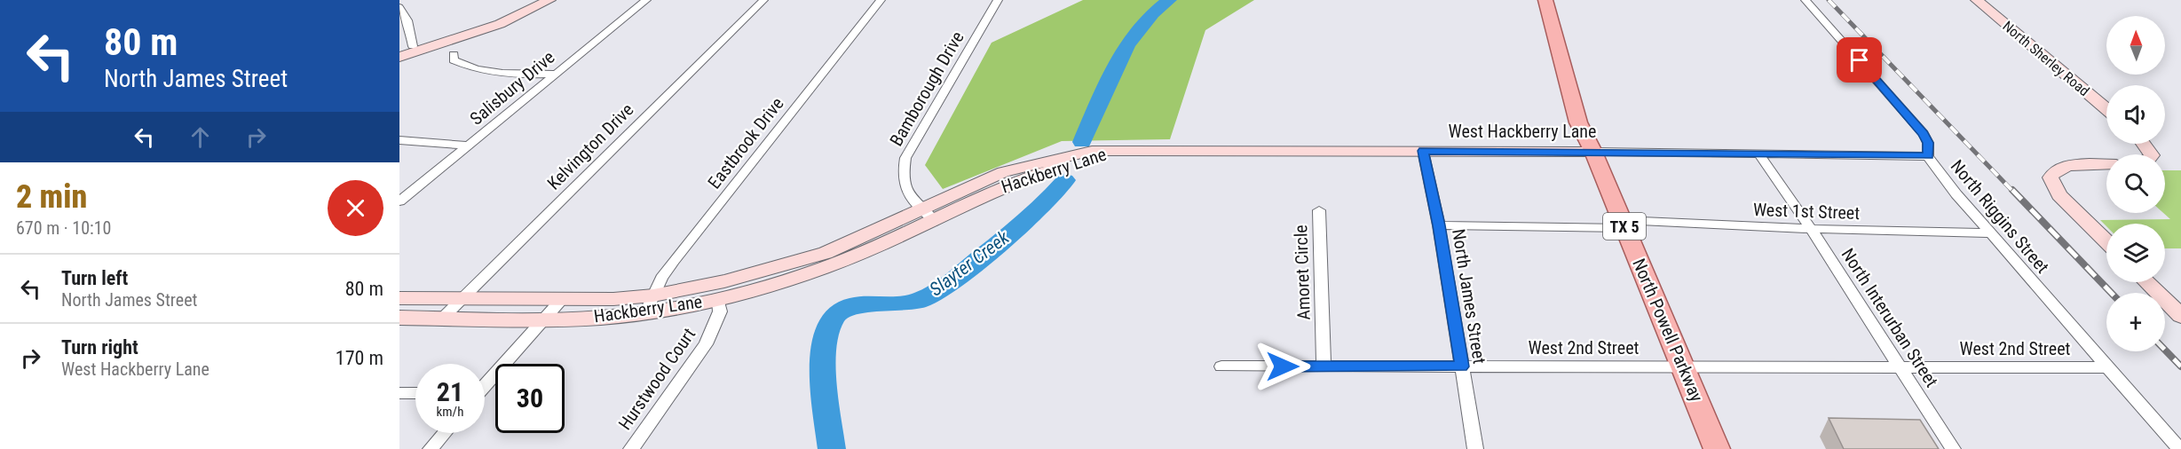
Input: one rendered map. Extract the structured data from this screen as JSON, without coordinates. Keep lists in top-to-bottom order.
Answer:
{
  "streets": {
    "main road": ["TX 5", "North Powell Parkway"],
    "street": [
      "North Sherley Road",
      "Salisbury Drive",
      "Bamborough Drive",
      "West Hackberry Lane",
      "Eastbrook Drive",
      "Kelvington Drive",
      "Hackberry Lane",
      "West 1st Street",
      "North Riggins Street",
      "Amoret Circle",
      "North James Street",
      "North Interurban Street",
      "West 2nd Street",
      "Hurstwood Court"
    ]
  },
  "crossings": [
    ["Bamborough Drive", "Hackberry Lane"],
    ["West Hackberry Lane", "Hackberry Lane"],
    ["West Hackberry Lane", "North Riggins Street"],
    ["West Hackberry Lane", "North James Street"],
    ["West Hackberry Lane", "North Interurban Street"],
    ["West Hackberry Lane", "North Powell Parkway"],
    ["Eastbrook Drive", "Hackberry Lane"],
    ["Kelvington Drive", "Hackberry Lane"],
    ["Hackberry Lane", "Hurstwood Court"],
    ["West 1st Street", "North Riggins Street"],
    ["West 1st Street", "North James Street"],
    ["West 1st Street", "North Interurban Street"],
    ["West 1st Street", "North Powell Parkway"],
    ["North Riggins Street", "West 2nd Street"],
    ["Amoret Circle", "West 2nd Street"],
    ["North James Street", "West 2nd Street"],
    ["North Interurban Street", "West 2nd Street"],
    ["North Powell Parkway", "West 2nd Street"]
  ],
  "water": ["Slayter Creek"],
  "north": "top",
  "page": {
    "turn": ["80 m", "North James Street"],
    "map_buttons": "+",
    "heading": ["2 min", "670 m · 10:10"],
    "list": [
      {
        "name": "Turn left",
        "note": "North James Street",
        "value": "80 m"
      },
      {
        "name": "Turn right",
        "note": "West Hackberry Lane",
        "value": "170 m"
      }
    ],
    "speed": "21 km/h",
    "limit": "30"
  }
}
